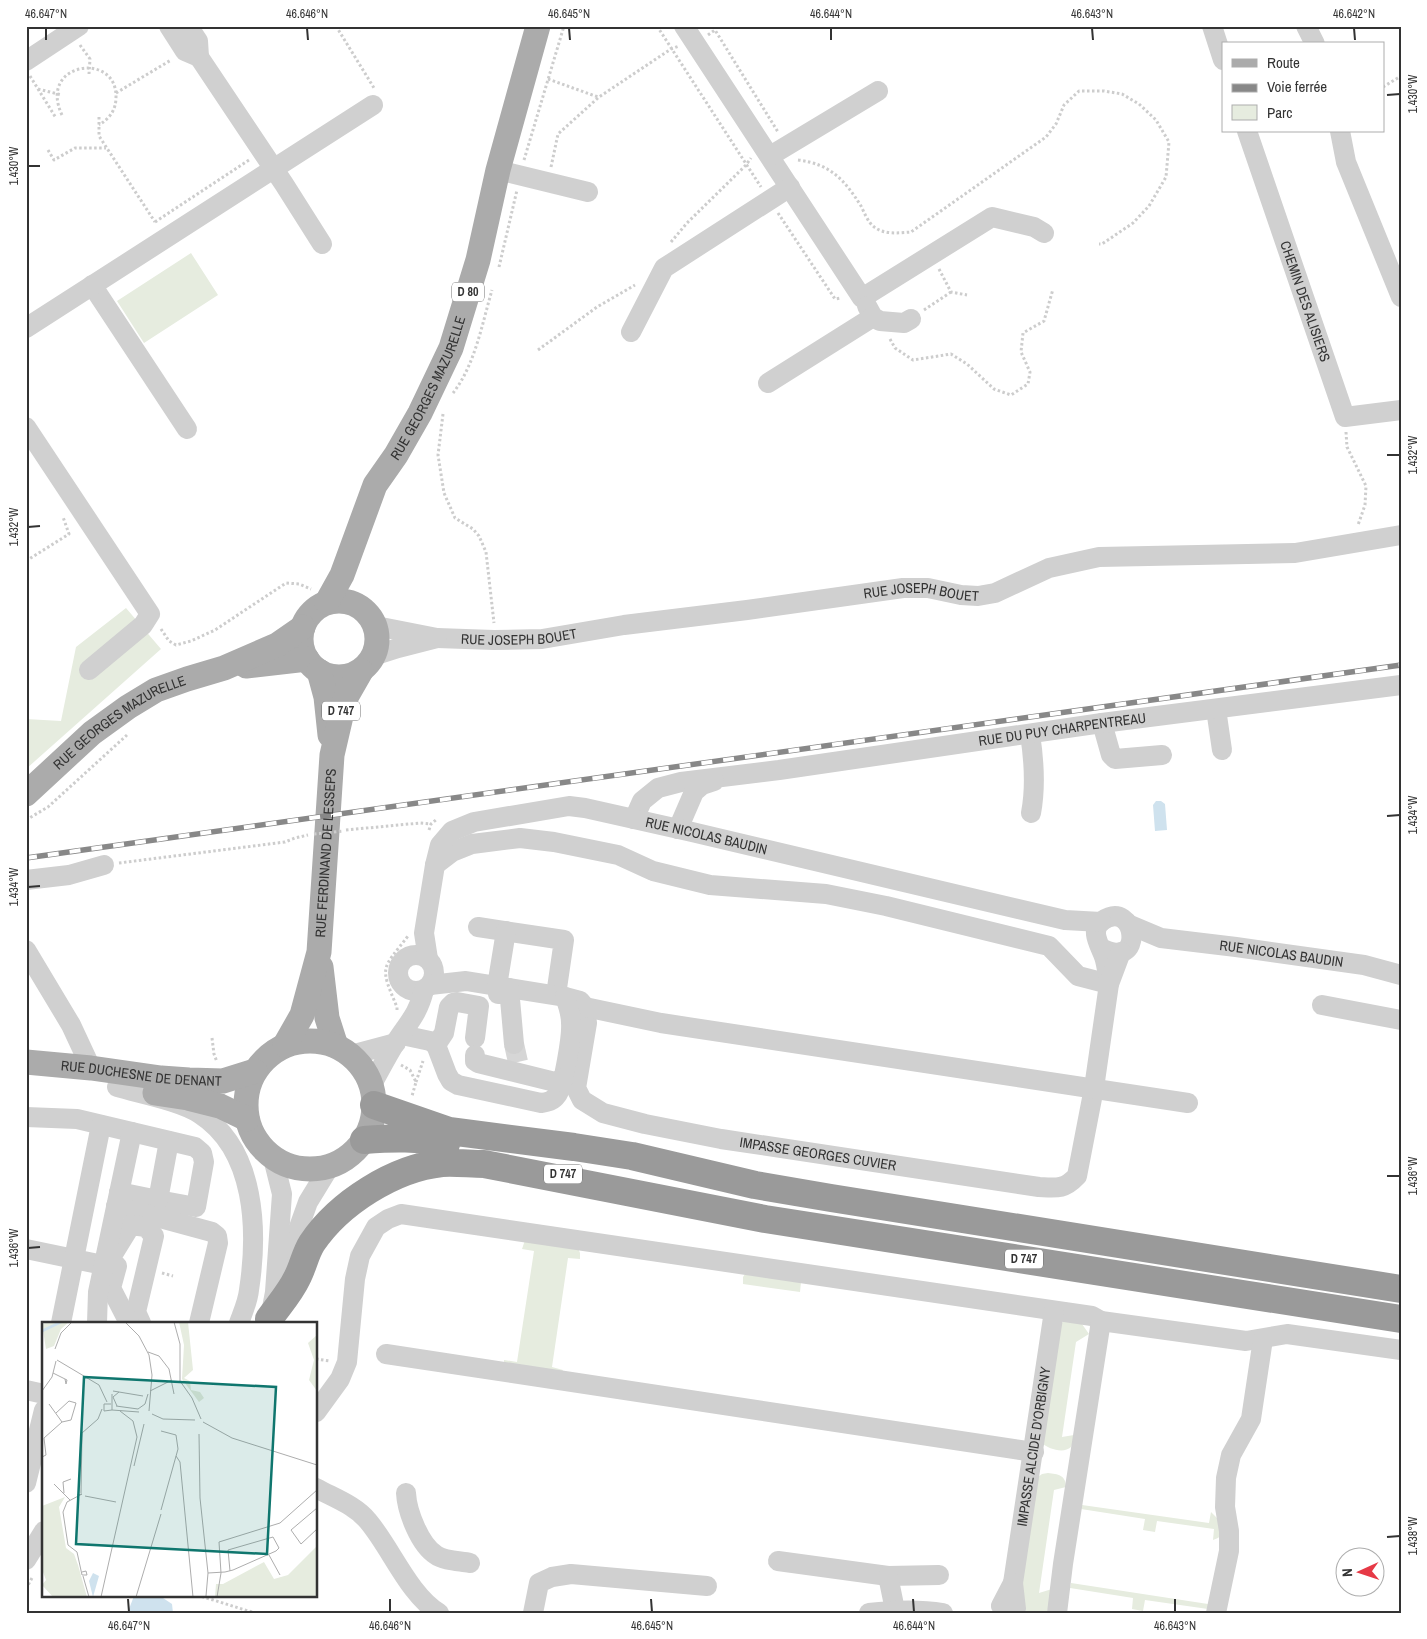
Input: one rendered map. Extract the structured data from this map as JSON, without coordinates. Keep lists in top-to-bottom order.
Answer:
{
  "streets": {
    "highway": ["D 747"],
    "main road": [
      "D 80",
      "RUE GEORGES MAZURELLE",
      "RUE FERDINAND DE LESSEPS",
      "RUE DUCHESNE DE DENANT"
    ],
    "street": [
      "CHEMIN DES ALISIERS",
      "RUE JOSEPH BOUET",
      "RUE DU PUY CHARPENTREAU",
      "RUE NICOLAS BAUDIN",
      "IMPASSE GEORGES CUVIER",
      "IMPASSE ALCIDE D'ORBIGNY"
    ]
  },
  "crossings": [
    ["RUE GEORGES MAZURELLE", "RUE JOSEPH BOUET"],
    ["RUE GEORGES MAZURELLE", "RUE FERDINAND DE LESSEPS"],
    ["RUE JOSEPH BOUET", "RUE FERDINAND DE LESSEPS"],
    ["D 747", "RUE FERDINAND DE LESSEPS"],
    ["D 747", "RUE DUCHESNE DE DENANT"],
    ["RUE DU PUY CHARPENTREAU", "RUE NICOLAS BAUDIN"],
    ["RUE NICOLAS BAUDIN", "IMPASSE GEORGES CUVIER"],
    ["RUE FERDINAND DE LESSEPS", "RUE DUCHESNE DE DENANT"]
  ],
  "legend": ["Route", "Voie ferrée", "Parc"],
  "north": "left",
  "coordinates": [
    "46.647°N",
    "46.646°N",
    "46.645°N",
    "46.644°N",
    "46.643°N",
    "46.642°N",
    "1.430°W",
    "1.432°W",
    "1.434°W",
    "1.436°W",
    "1.438°W"
  ]
}
